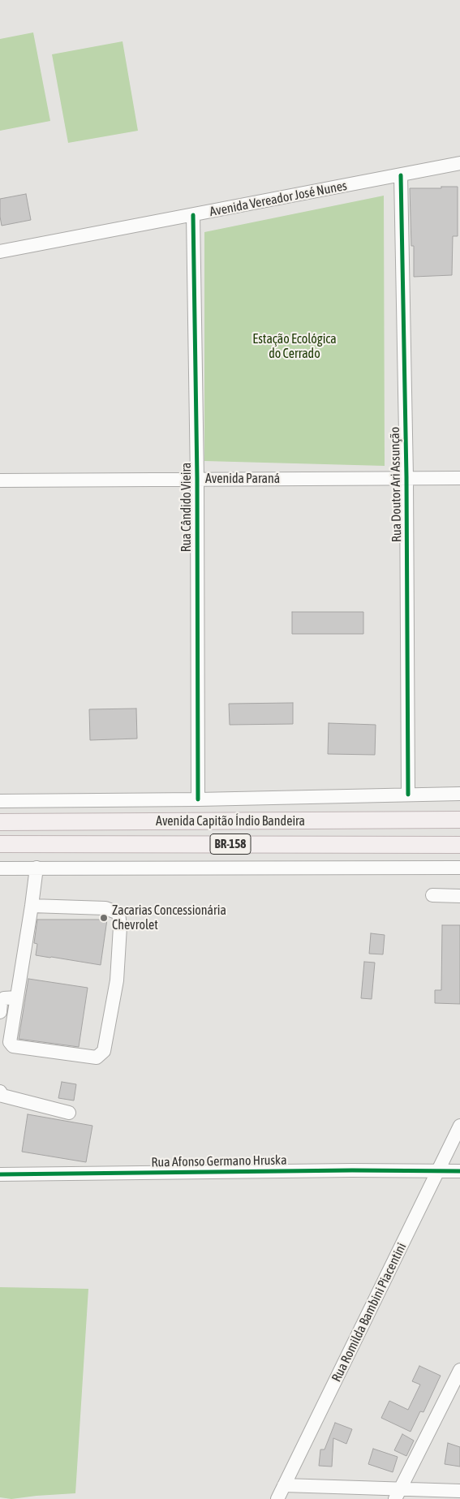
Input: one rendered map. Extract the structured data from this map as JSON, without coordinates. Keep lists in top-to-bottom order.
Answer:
{
  "streets": {
    "main road": ["Avenida Capitão Índio Bandeira", "BR-158"],
    "street": [
      "Avenida Vereador José Nunes",
      "Avenida Paraná",
      "Rua Doutor Ari Assunção",
      "Rua Cândido Vieira",
      "Rua Afonso Germano Hruska",
      "Rua Romilda Bambini Piacentini"
    ]
  },
  "crossings": [
    ["Avenida Vereador José Nunes", "Rua Doutor Ari Assunção"],
    ["Avenida Vereador José Nunes", "Rua Cândido Vieira"],
    ["Avenida Paraná", "Rua Doutor Ari Assunção"],
    ["Avenida Paraná", "Rua Cândido Vieira"],
    ["Rua Afonso Germano Hruska", "Rua Romilda Bambini Piacentini"]
  ],
  "parks": ["Estação Ecológica do Cerrado"],
  "places": ["Zacarias Concessionária Chevrolet"]
}
